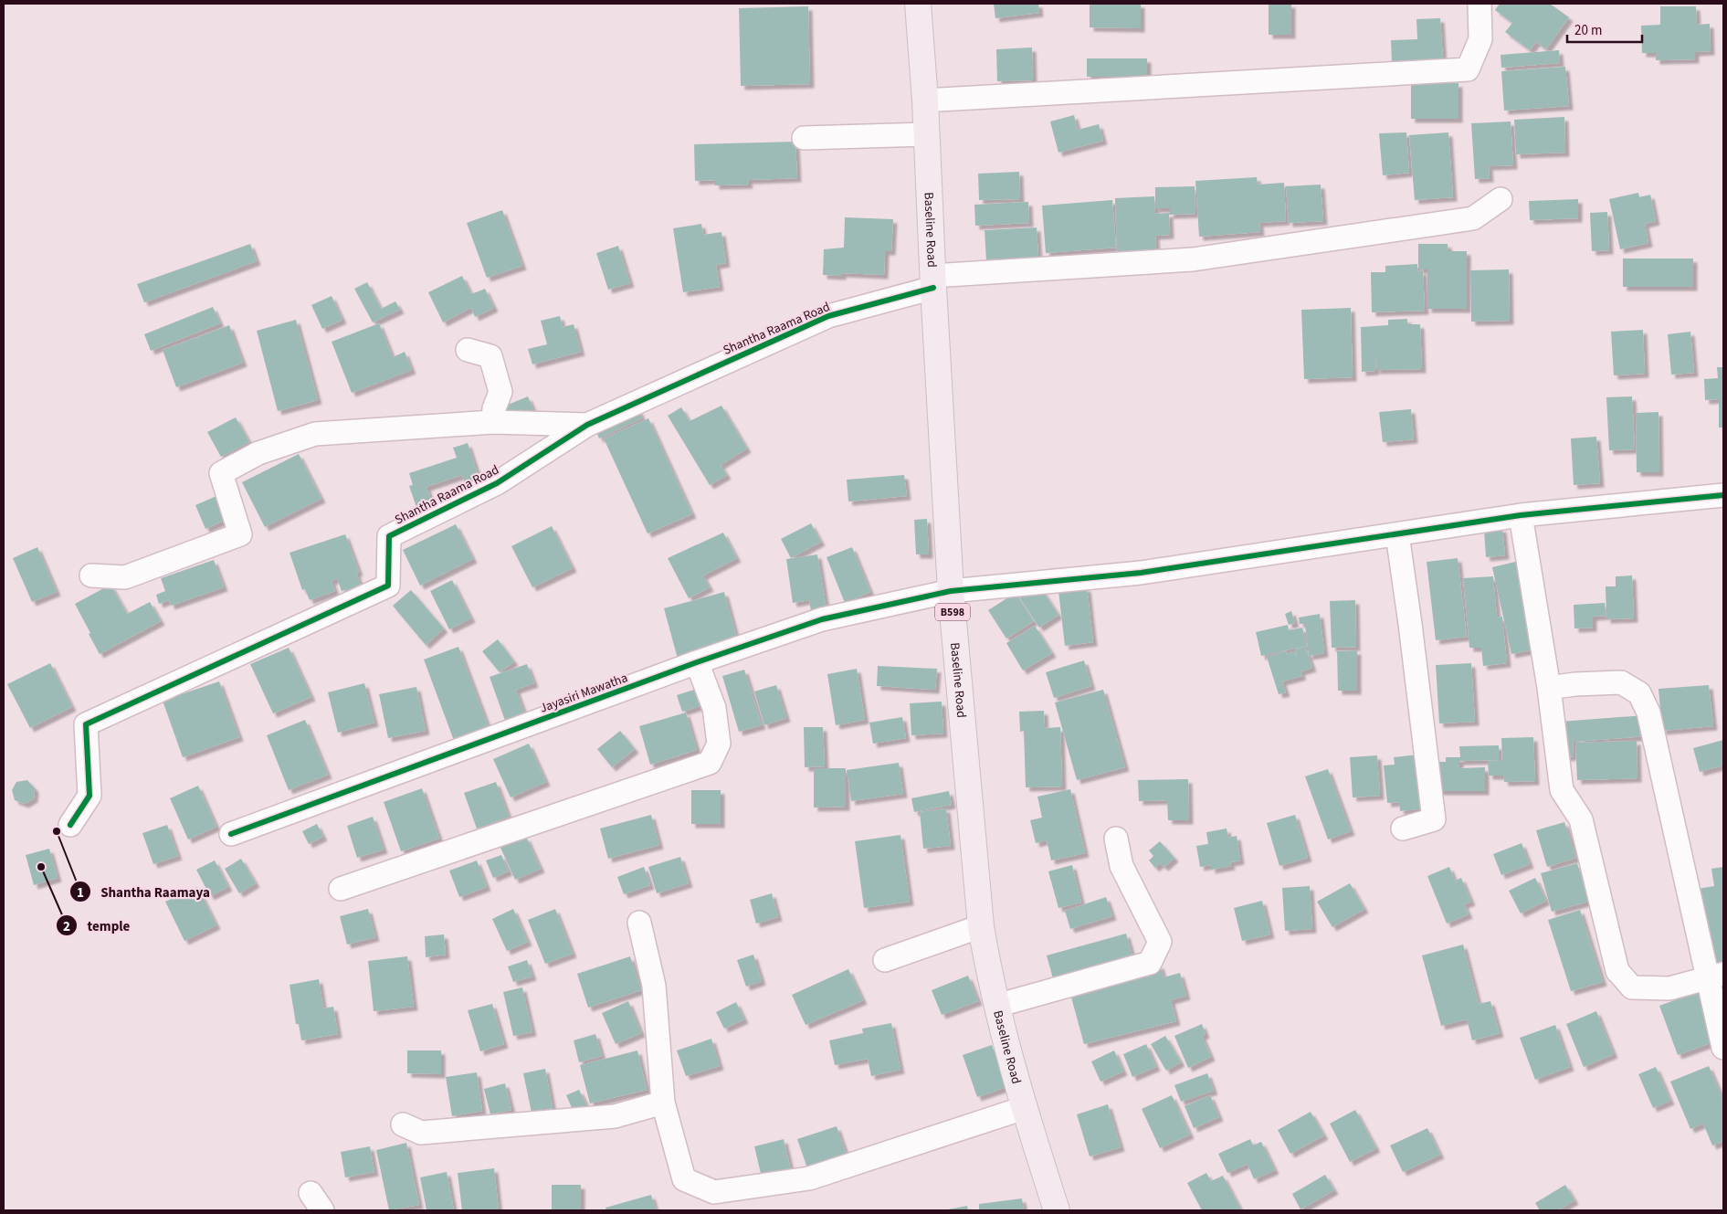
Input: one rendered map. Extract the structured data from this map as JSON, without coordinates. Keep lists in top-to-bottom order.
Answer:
{
  "streets": {
    "main road": ["Baseline Road", "B598"],
    "street": ["Shantha Raama Road", "Jayasiri Mawatha"]
  },
  "crossings": [
    ["Baseline Road", "Shantha Raama Road"],
    ["Baseline Road", "Jayasiri Mawatha"]
  ],
  "places": ["Shantha Raamaya", "temple"],
  "scale_bar": "20 m"
}
